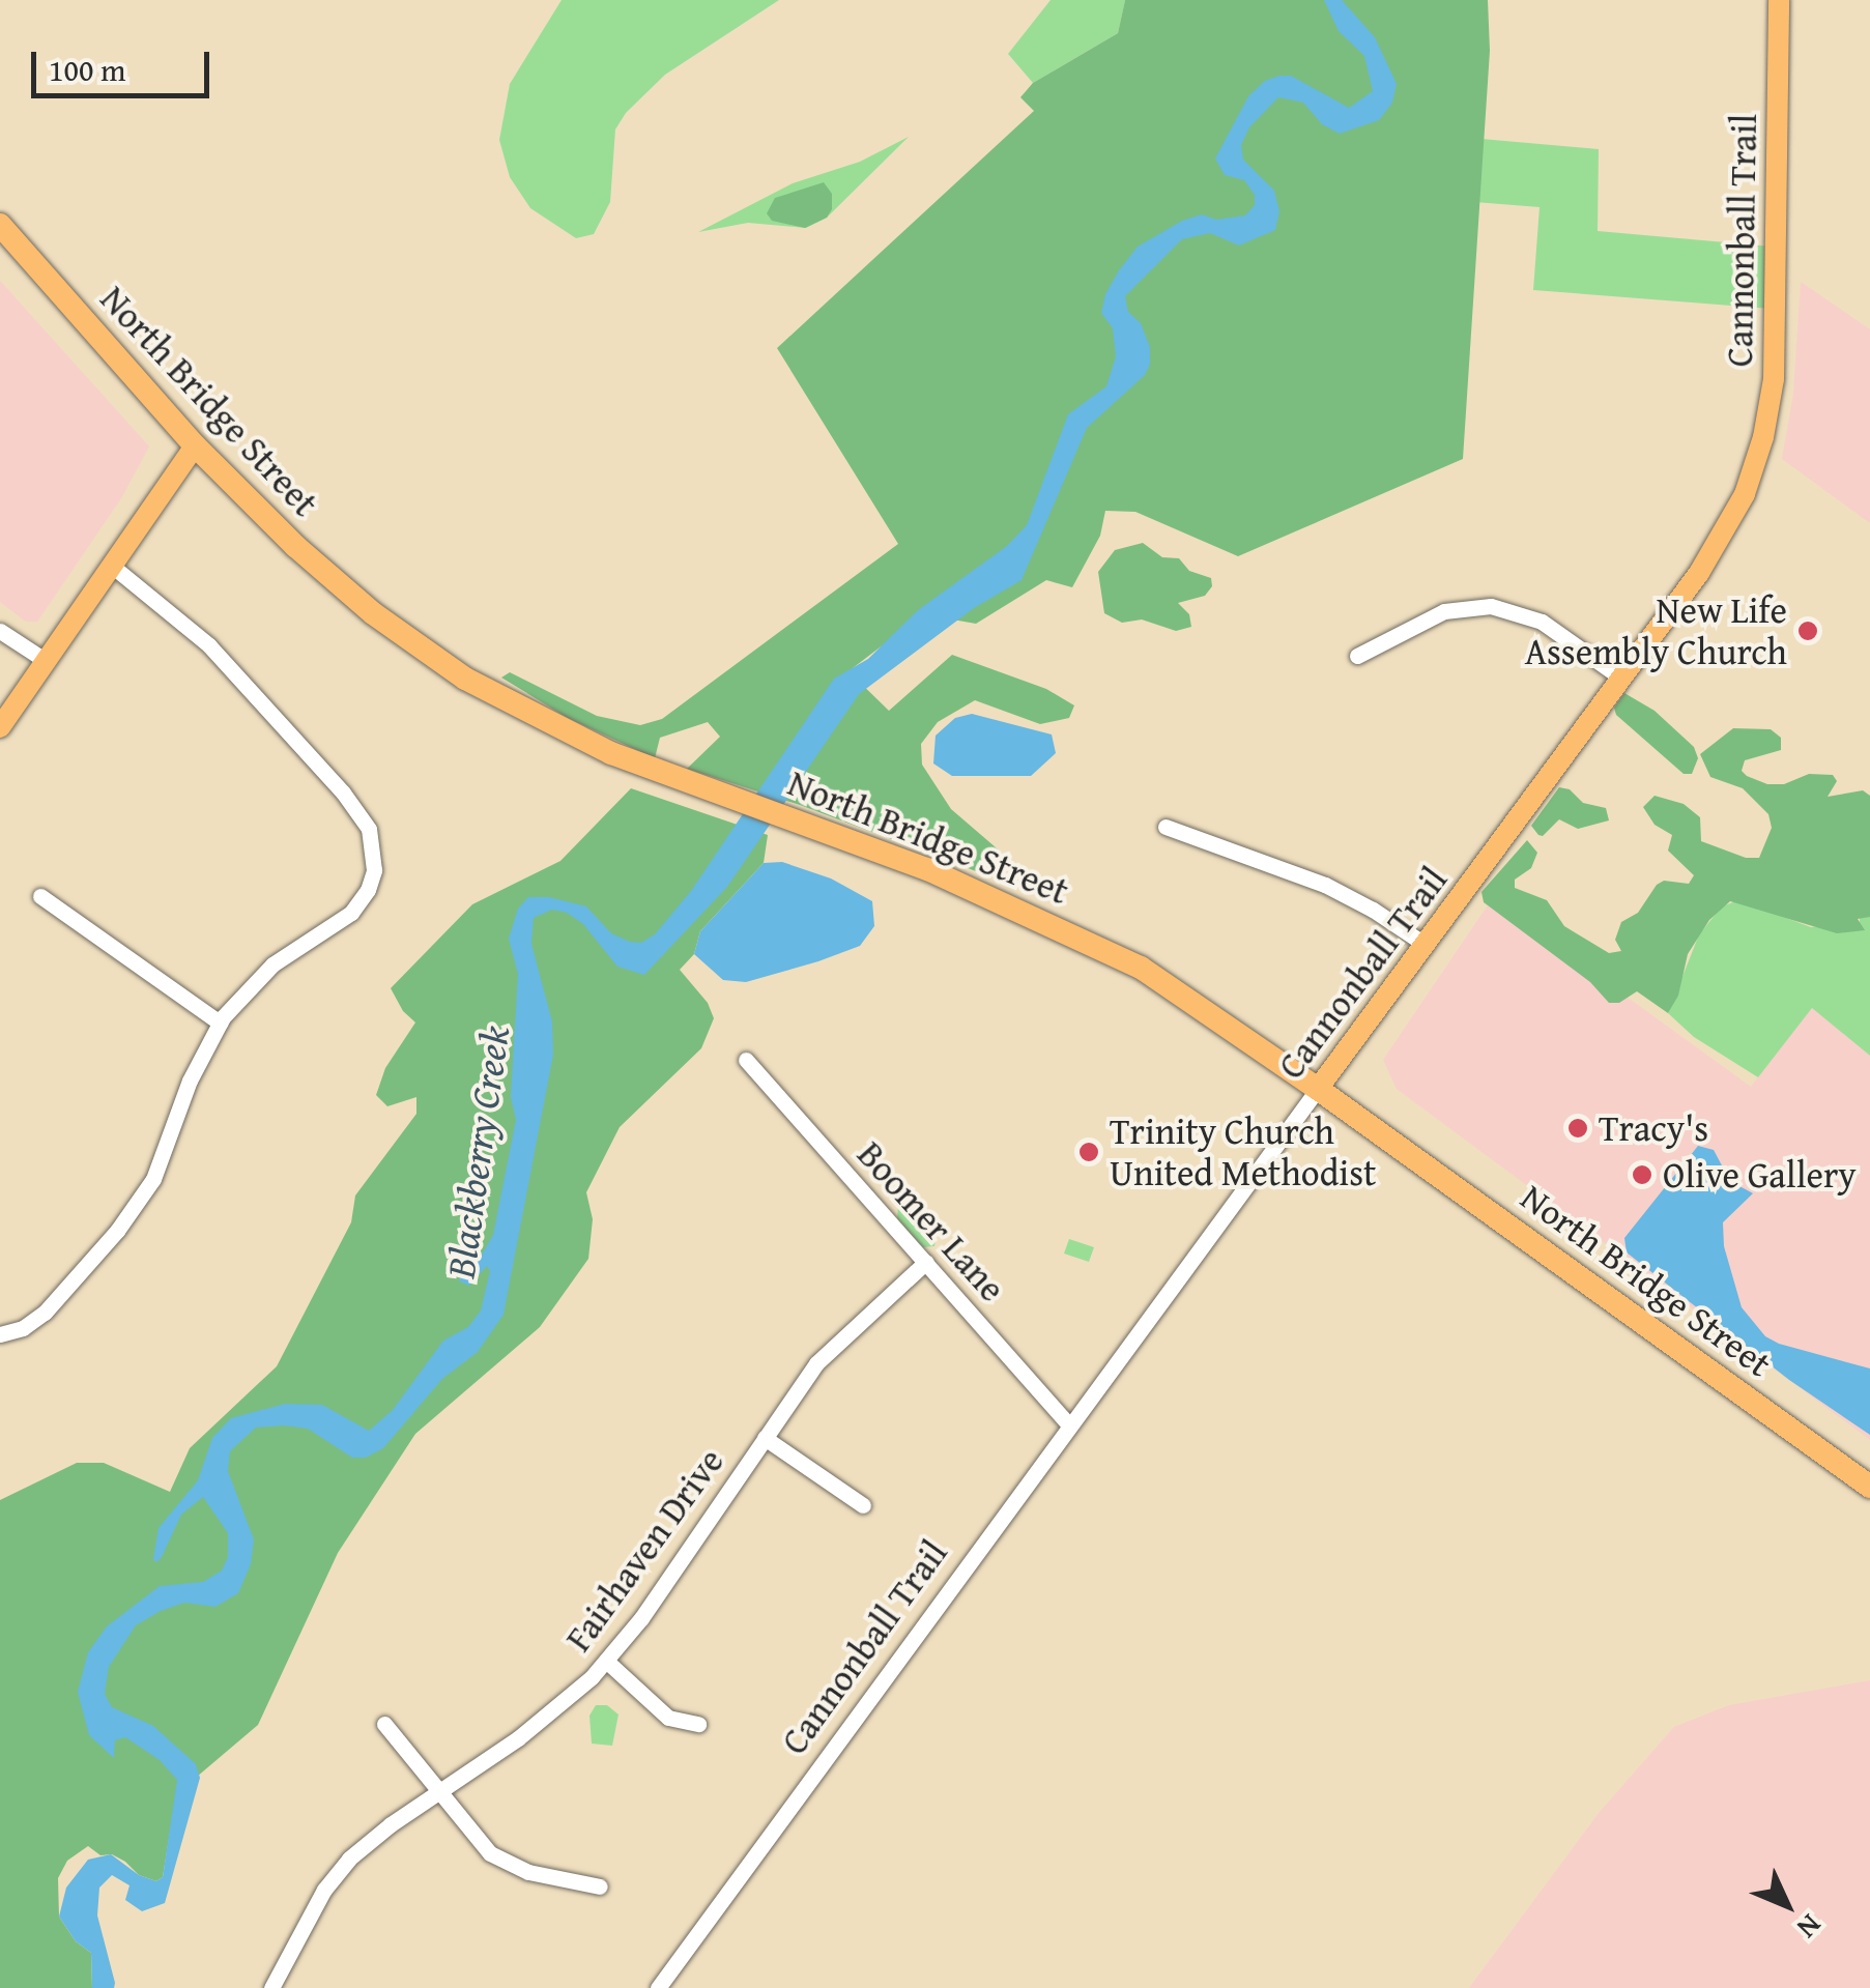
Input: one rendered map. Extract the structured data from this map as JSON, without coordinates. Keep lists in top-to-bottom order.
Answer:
{
  "streets": {
    "highway": ["North Bridge Street"],
    "main road": ["Cannonball Trail"],
    "street": ["Boomer Lane", "Fairhaven Drive"]
  },
  "crossings": [
    ["Cannonball Trail", "North Bridge Street"],
    ["Cannonball Trail", "Boomer Lane"],
    ["Boomer Lane", "Fairhaven Drive"]
  ],
  "water": ["Blackberry Creek"],
  "places": [
    "New Life Assembly Church",
    "Tracy's",
    "Trinity Church United Methodist",
    "Olive Gallery"
  ],
  "scale_bar": "100 m",
  "north": "bottom right"
}
